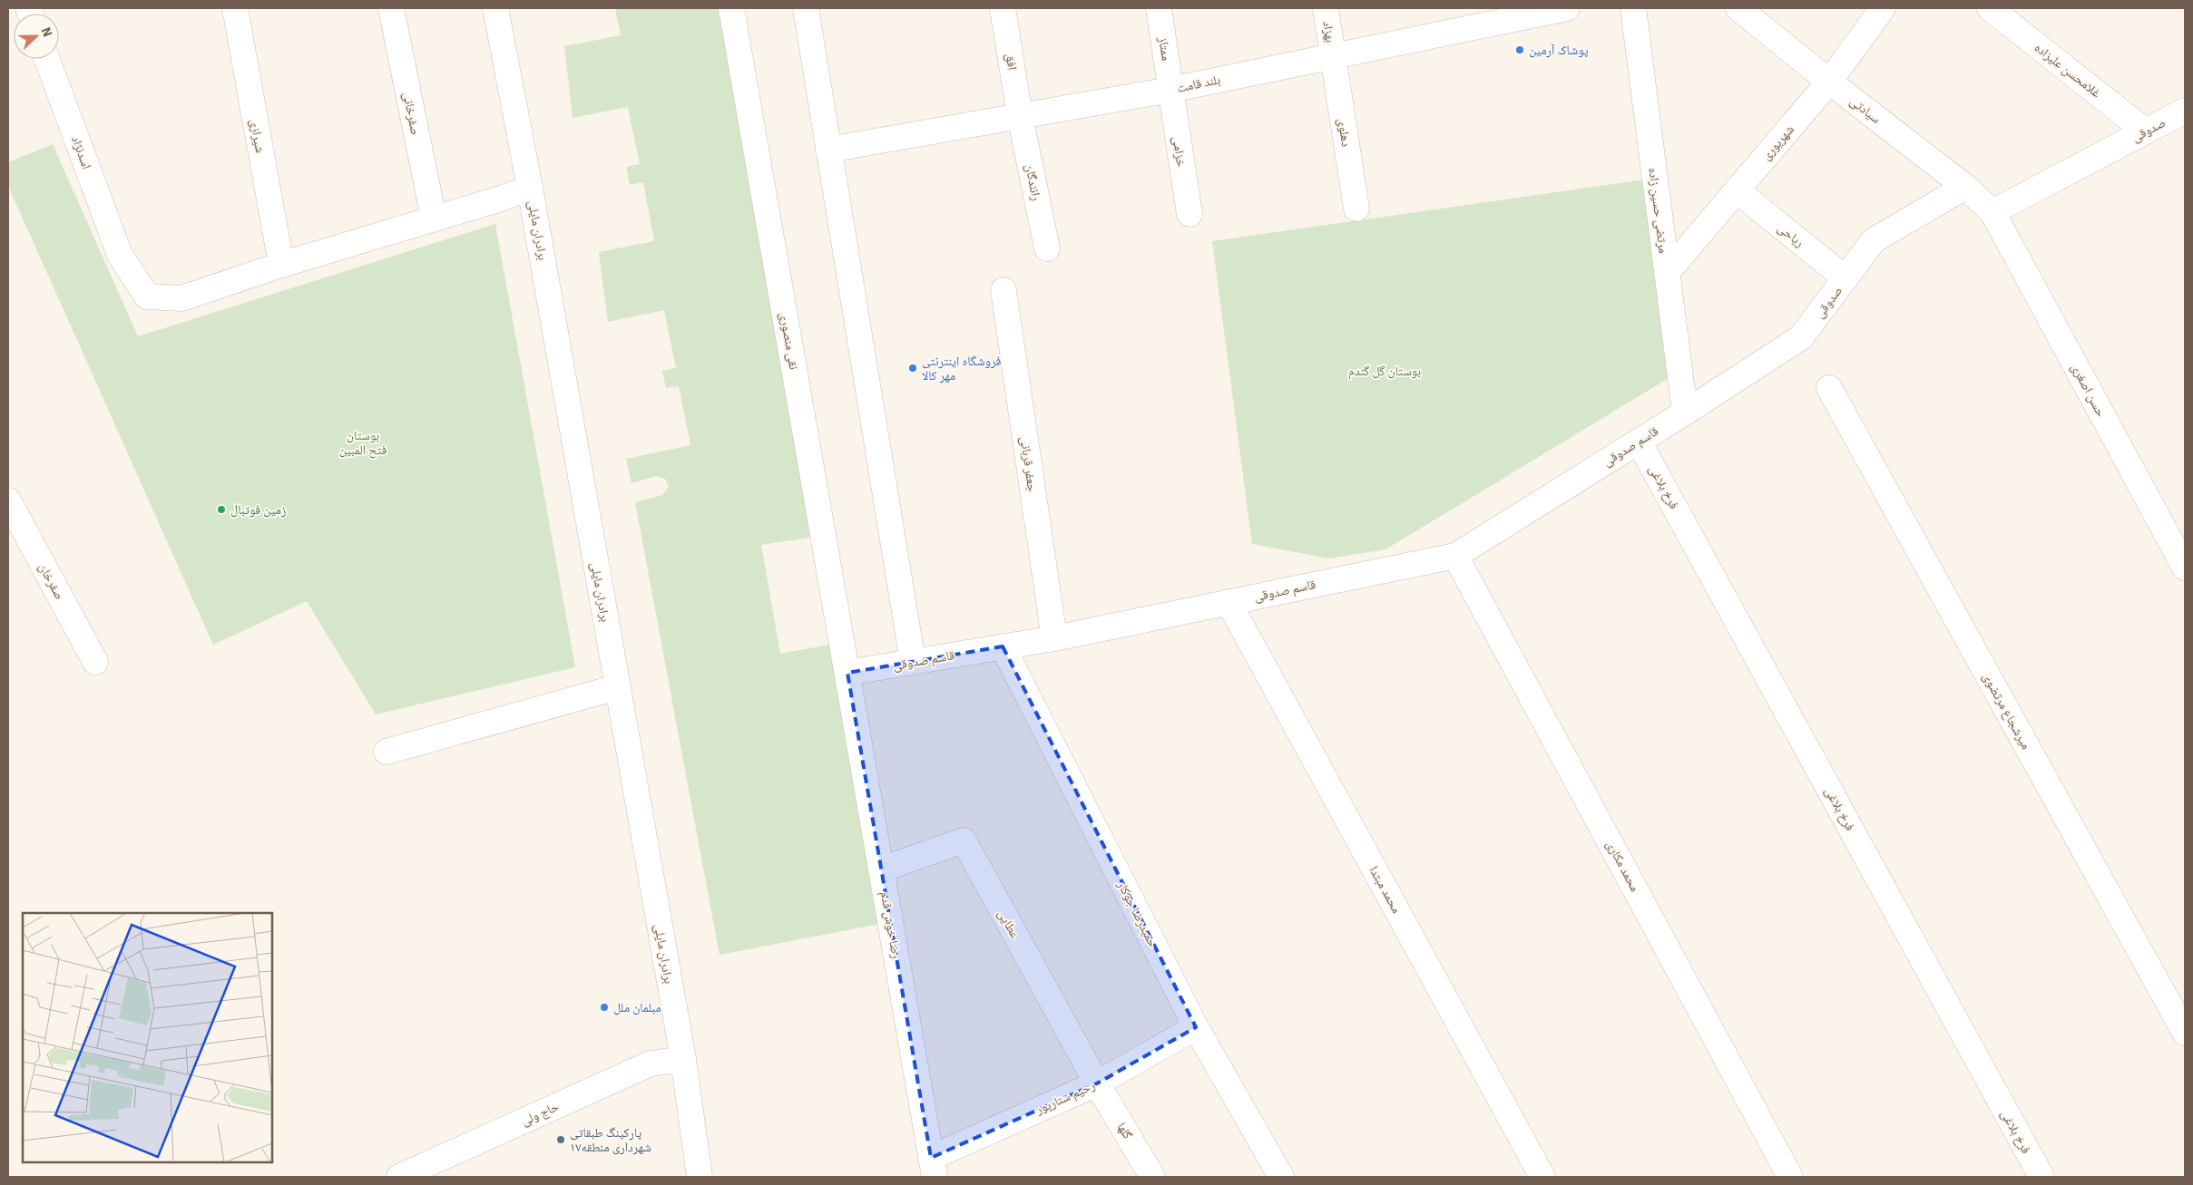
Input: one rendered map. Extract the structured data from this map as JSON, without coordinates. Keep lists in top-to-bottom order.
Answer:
{
  "streets": {
    "street": [
      "بهزاد",
      "ممتاز",
      "افق",
      "غلامحسن علیزاده",
      "بلند قامت",
      "سیادتی",
      "صفرخانی",
      "صدوقی",
      "دهلوی",
      "شیرازی",
      "شهریوری",
      "خزامی",
      "اسدنژاد",
      "رانندگان",
      "مرتضی حسین زاده",
      "برادران مایلی",
      "ریاحی",
      "نقی منصوری",
      "حسن اصغری",
      "قاسم صدوقی",
      "جعفر قربانی",
      "فرخ بلاغی",
      "صفرخان",
      "میرشجاع مرتضوی",
      "محمد مکاری",
      "محمد مبتدا",
      "حمیدرضا جوکار",
      "عطایی",
      "رضا خوش قدم",
      "رحیم ستارپور",
      "حاج ولی",
      "گلها"
    ]
  },
  "crossings": [
    ["بهزاد", "بلند قامت"],
    ["بهزاد", "دهلوی"],
    ["ممتاز", "بلند قامت"],
    ["ممتاز", "خزامی"],
    ["افق", "بلند قامت"],
    ["افق", "رانندگان"],
    ["غلامحسن علیزاده", "صدوقی"],
    ["بلند قامت", "دهلوی"],
    ["بلند قامت", "خزامی"],
    ["بلند قامت", "رانندگان"],
    ["سیادتی", "صدوقی"],
    ["سیادتی", "شهریوری"],
    ["سیادتی", "حسن اصغری"],
    ["صدوقی", "مرتضی حسین زاده"],
    ["صدوقی", "ریاحی"],
    ["صدوقی", "حسن اصغری"],
    ["صدوقی", "قاسم صدوقی"],
    ["شیرازی", "اسدنژاد"],
    ["شهریوری", "مرتضی حسین زاده"],
    ["شهریوری", "ریاحی"],
    ["مرتضی حسین زاده", "قاسم صدوقی"],
    ["برادران مایلی", "حاج ولی"],
    ["نقی منصوری", "قاسم صدوقی"],
    ["نقی منصوری", "رضا خوش قدم"],
    ["قاسم صدوقی", "جعفر قربانی"],
    ["قاسم صدوقی", "فرخ بلاغی"],
    ["قاسم صدوقی", "محمد مکاری"],
    ["قاسم صدوقی", "محمد مبتدا"],
    ["قاسم صدوقی", "حمیدرضا جوکار"],
    ["قاسم صدوقی", "رضا خوش قدم"],
    ["حمیدرضا جوکار", "رحیم ستارپور"],
    ["عطایی", "رضا خوش قدم"],
    ["عطایی", "رحیم ستارپور"],
    ["عطایی", "گلها"],
    ["رضا خوش قدم", "رحیم ستارپور"],
    ["رحیم ستارپور", "گلها"]
  ],
  "parks": ["بوستان گل گندم", "بوستان فتح المبین"],
  "places": [
    "پوشاک آرمین",
    "فروشگاه اینترنتی مهر کالا",
    "زمین فوتبال",
    "مبلمان ملل",
    "پارکینگ طبقاتی شهرداری منطقه۱۷"
  ],
  "north": "right"
}
